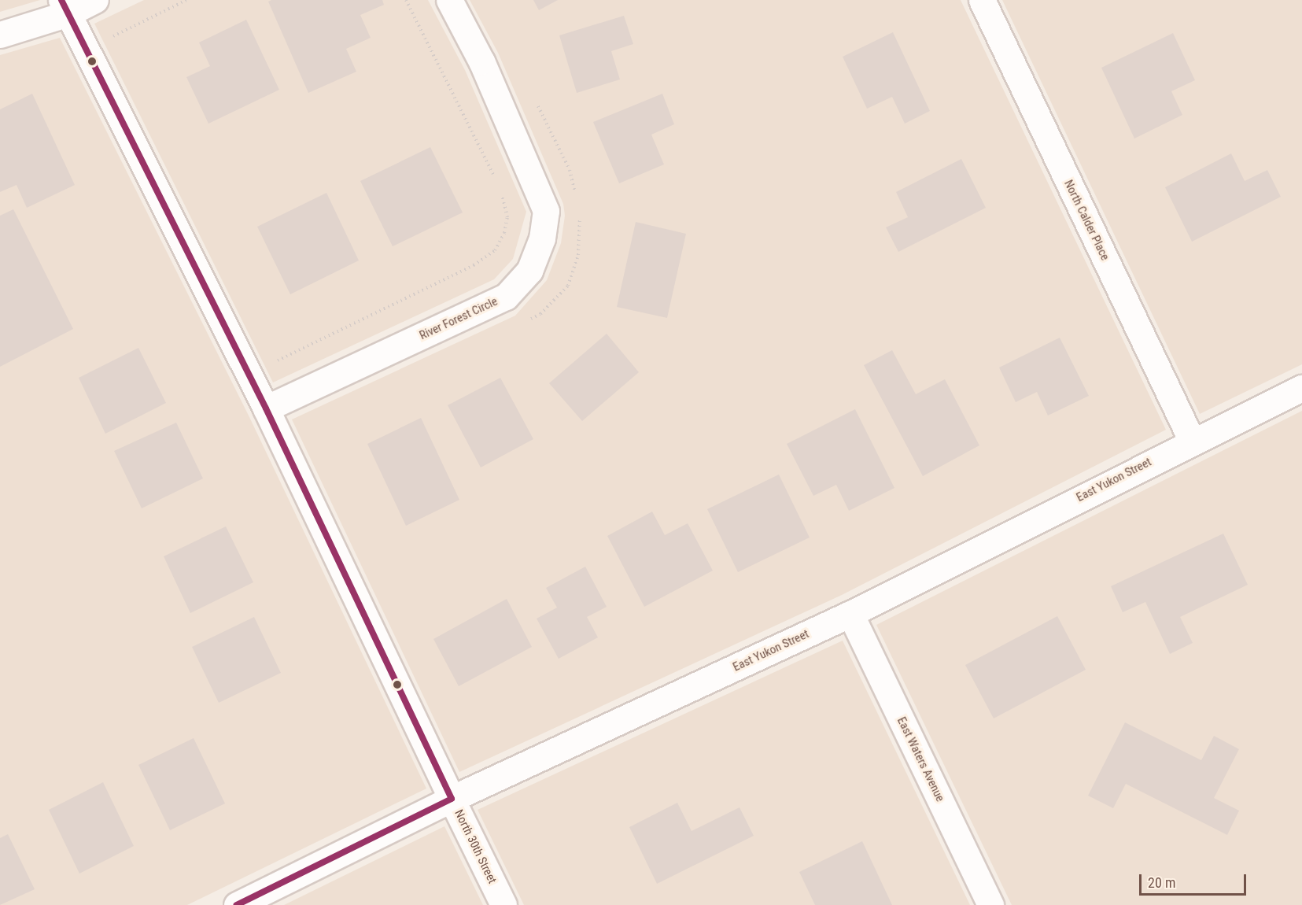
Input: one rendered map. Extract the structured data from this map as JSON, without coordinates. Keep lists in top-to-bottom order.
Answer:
{
  "streets": {
    "street": [
      "North Calder Place",
      "River Forest Circle",
      "East Yukon Street",
      "East Waters Avenue",
      "North 30th Street"
    ]
  },
  "crossings": [
    ["North Calder Place", "East Yukon Street"],
    ["River Forest Circle", "North 30th Street"],
    ["East Yukon Street", "East Waters Avenue"],
    ["East Yukon Street", "North 30th Street"]
  ],
  "scale_bar": "20 m"
}
